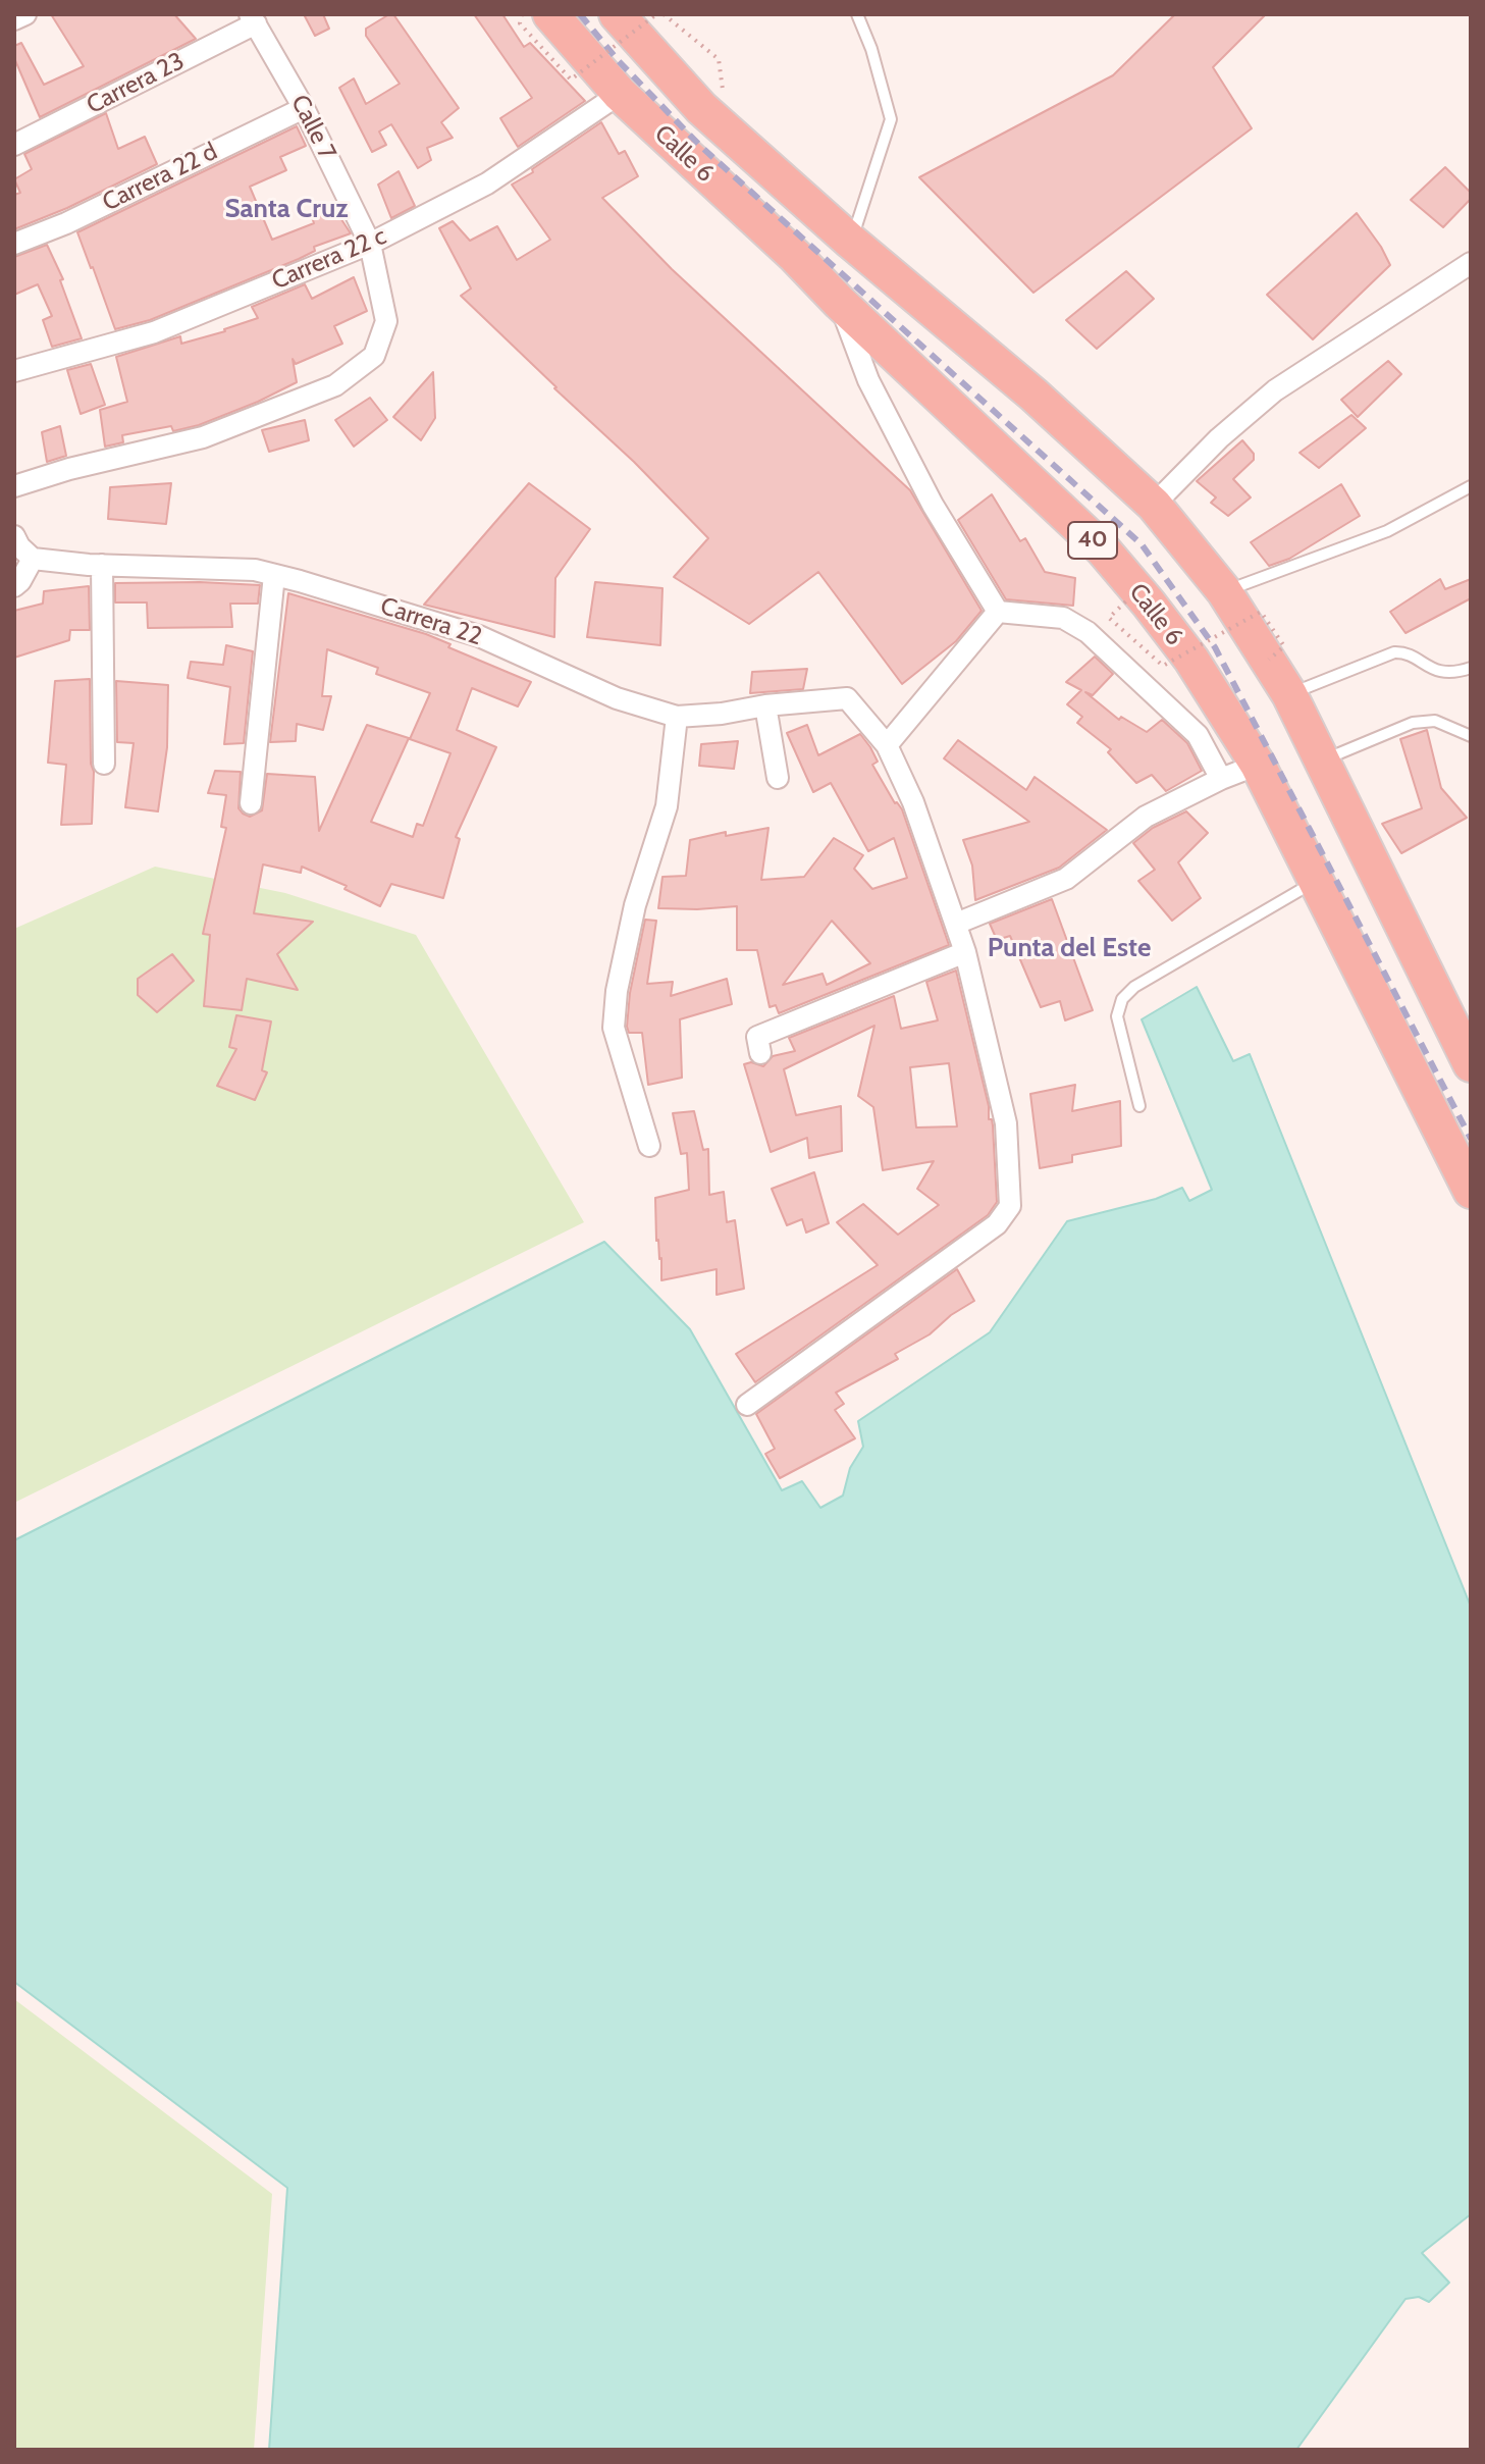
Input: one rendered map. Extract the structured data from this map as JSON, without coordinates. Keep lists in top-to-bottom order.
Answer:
{
  "streets": {
    "highway": ["Calle 6", "40"],
    "street": [
      "Carrera 23",
      "Calle 7",
      "Carrera 22 d",
      "Carrera 22 c",
      "Carrera 22"
    ]
  },
  "crossings": [
    ["Carrera 23", "Calle 7"],
    ["Calle 7", "Carrera 22 d"],
    ["Calle 7", "Carrera 22 c"],
    ["Calle 6", "Carrera 22 c"]
  ],
  "districts": ["Santa Cruz", "Punta del Este"]
}
